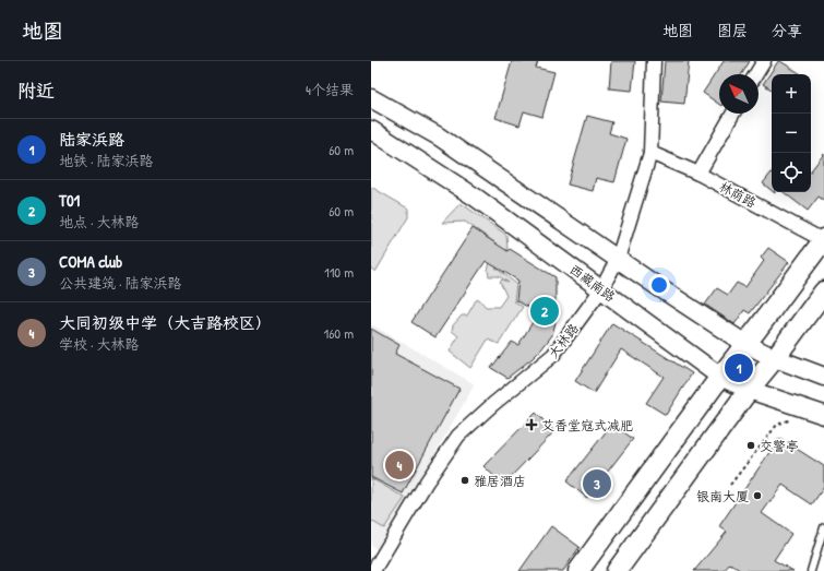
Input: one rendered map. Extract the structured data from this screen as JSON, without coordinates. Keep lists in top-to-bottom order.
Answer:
{
  "streets": {
    "main road": ["西藏南路"],
    "street": ["林荫路", "大林路"]
  },
  "crossings": [
    ["林荫路", "大林路"],
    ["西藏南路", "大林路"]
  ],
  "places": {
    "health": ["艾香堂寇式减肥"],
    "other": ["交警亭", "雅居酒店", "银南大厦"]
  },
  "north": "top left",
  "page": {
    "header": "地图",
    "nav": ["地图", "图层", "分享"],
    "heading": ["附近", "4个结果"],
    "map_buttons": ["+", "−"],
    "list": [
      {
        "mark": "1",
        "name": "陆家浜路",
        "note": "地铁 · 陆家浜路",
        "value": "60 m"
      },
      {
        "mark": "2",
        "name": "T01",
        "note": "地点 · 大林路",
        "value": "60 m"
      },
      {
        "mark": "3",
        "name": "COMA club",
        "note": "公共建筑 · 陆家浜路",
        "value": "110 m"
      },
      {
        "mark": "4",
        "name": "大同初级中学（大吉路校区）",
        "note": "学校 · 大林路",
        "value": "160 m"
      }
    ],
    "pins": [
      "2",
      "1",
      "4",
      "3"
    ]
  }
}
